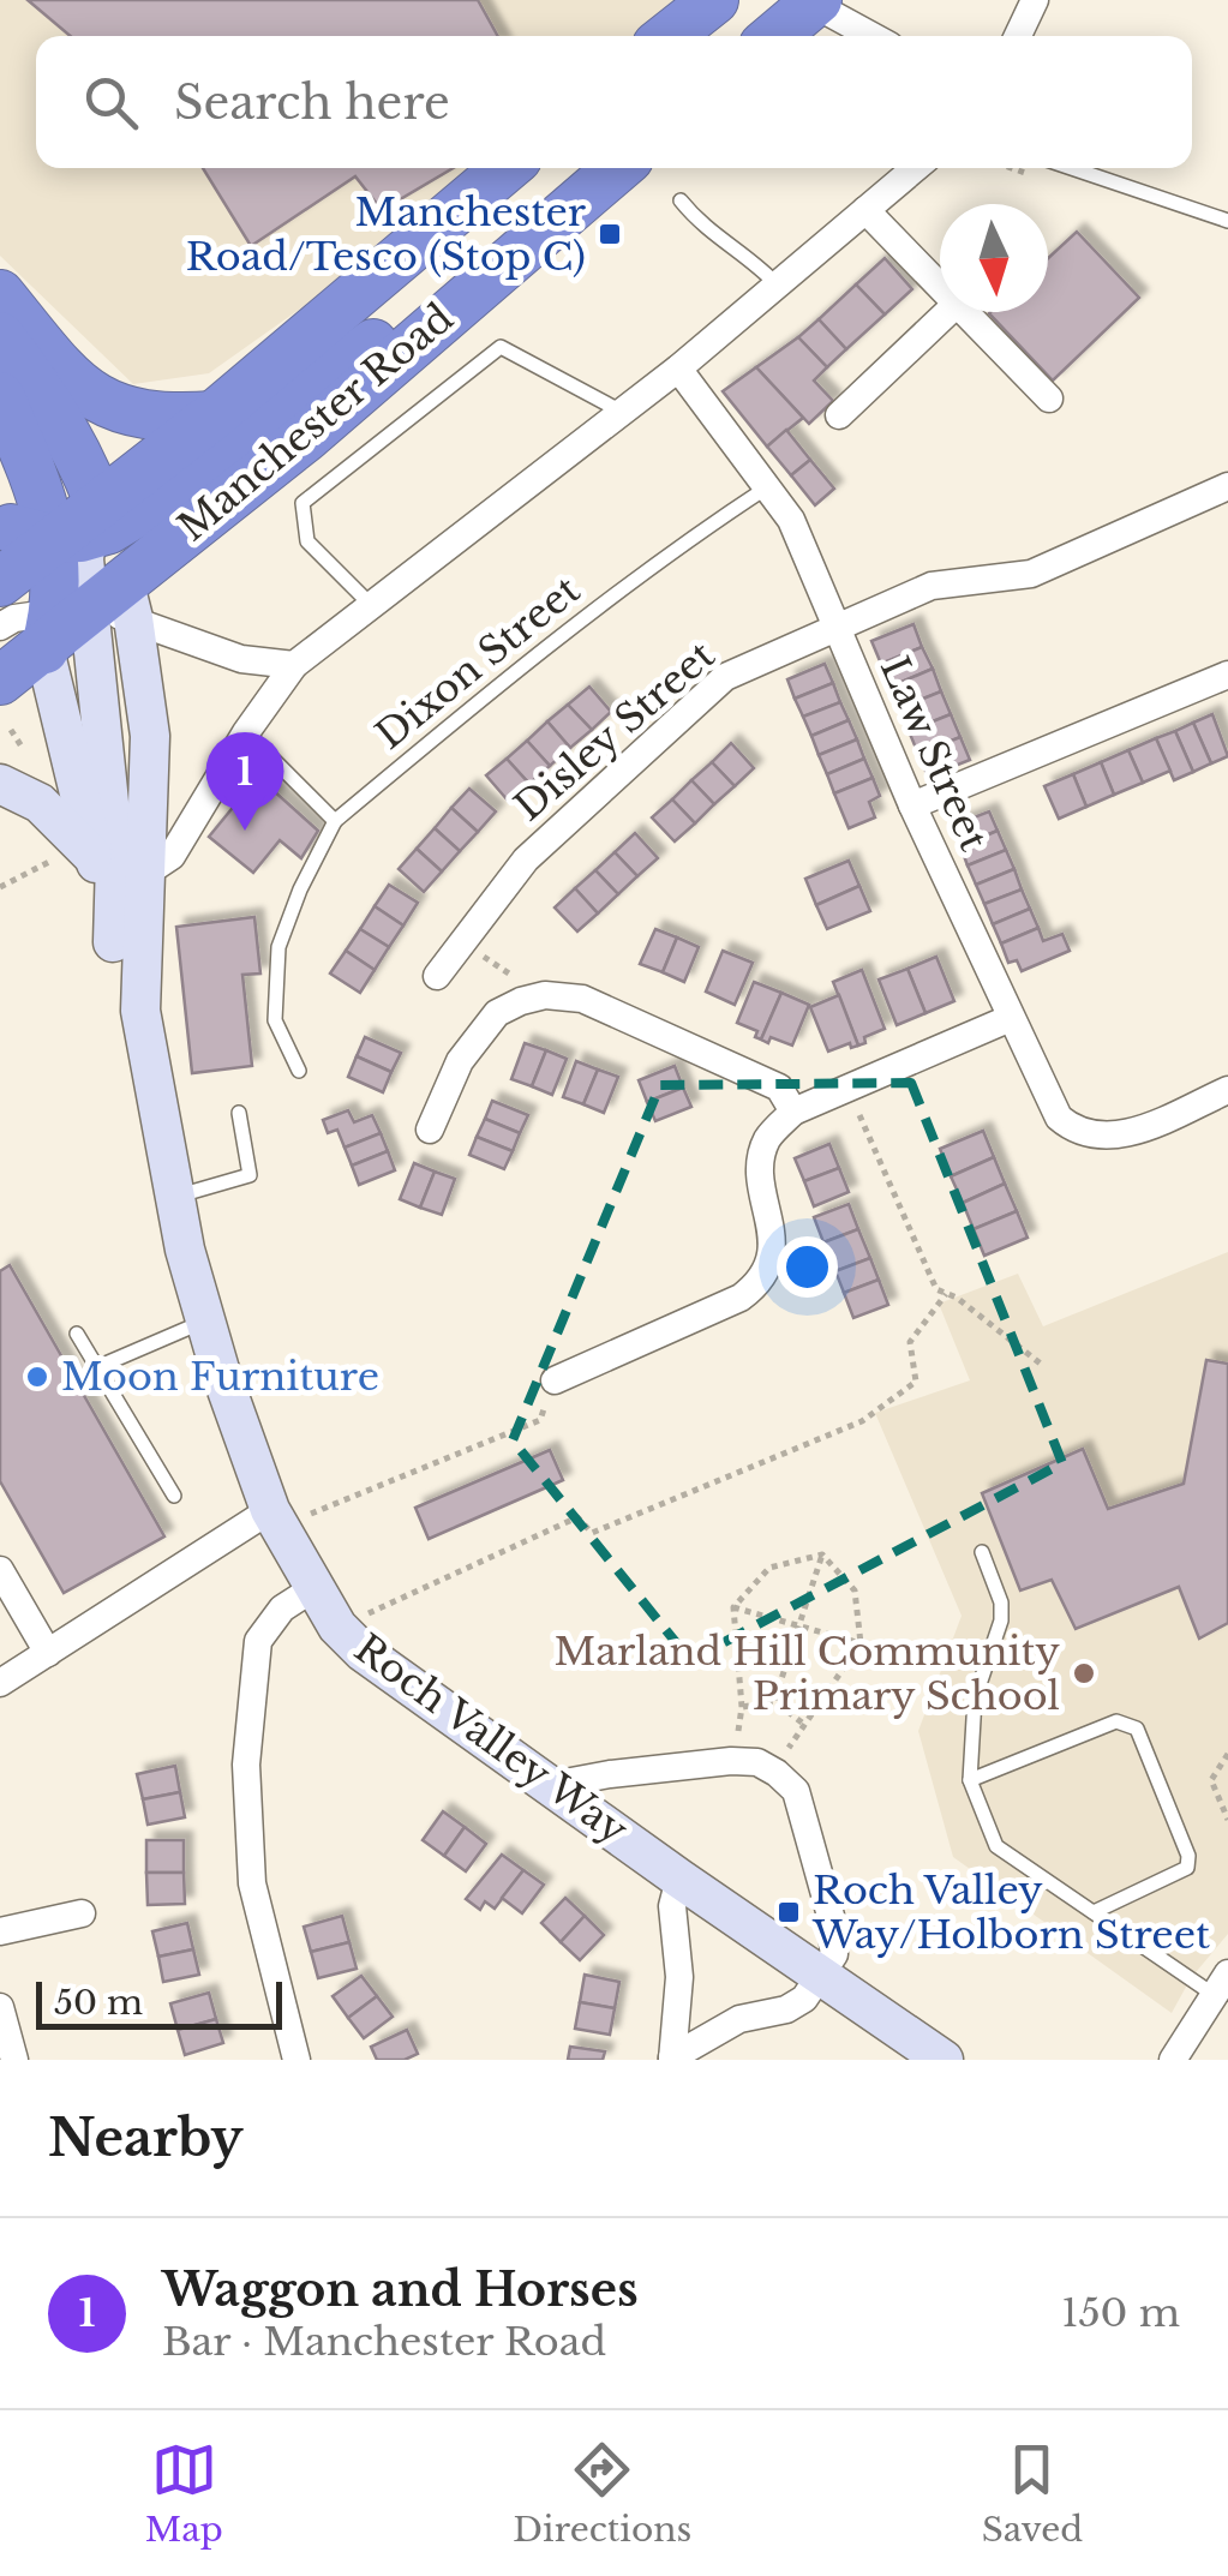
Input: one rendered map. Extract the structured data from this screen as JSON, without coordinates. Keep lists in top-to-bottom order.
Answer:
{
  "streets": {
    "highway": ["Manchester Road"],
    "main road": ["Roch Valley Way"],
    "street": ["Disley Street", "Law Street"],
    "lane": ["Dixon Street"]
  },
  "crossings": [
    ["Dixon Street", "Law Street"],
    ["Disley Street", "Law Street"]
  ],
  "places": {
    "transit": ["Manchester Road/Tesco (Stop C)", "Roch Valley Way/Holborn Street"],
    "other": ["Moon Furniture", "Marland Hill Community Primary School"]
  },
  "scale_bar": "50 m",
  "north": "bottom",
  "page": {
    "search": "Search here",
    "pins": "1",
    "scale": "50 m",
    "heading": "Nearby",
    "list": [
      {
        "mark": "1",
        "name": "Waggon and Horses",
        "note": "Bar · Manchester Road",
        "value": "150 m"
      }
    ],
    "nav": ["Map", "Directions", "Saved"]
  }
}
